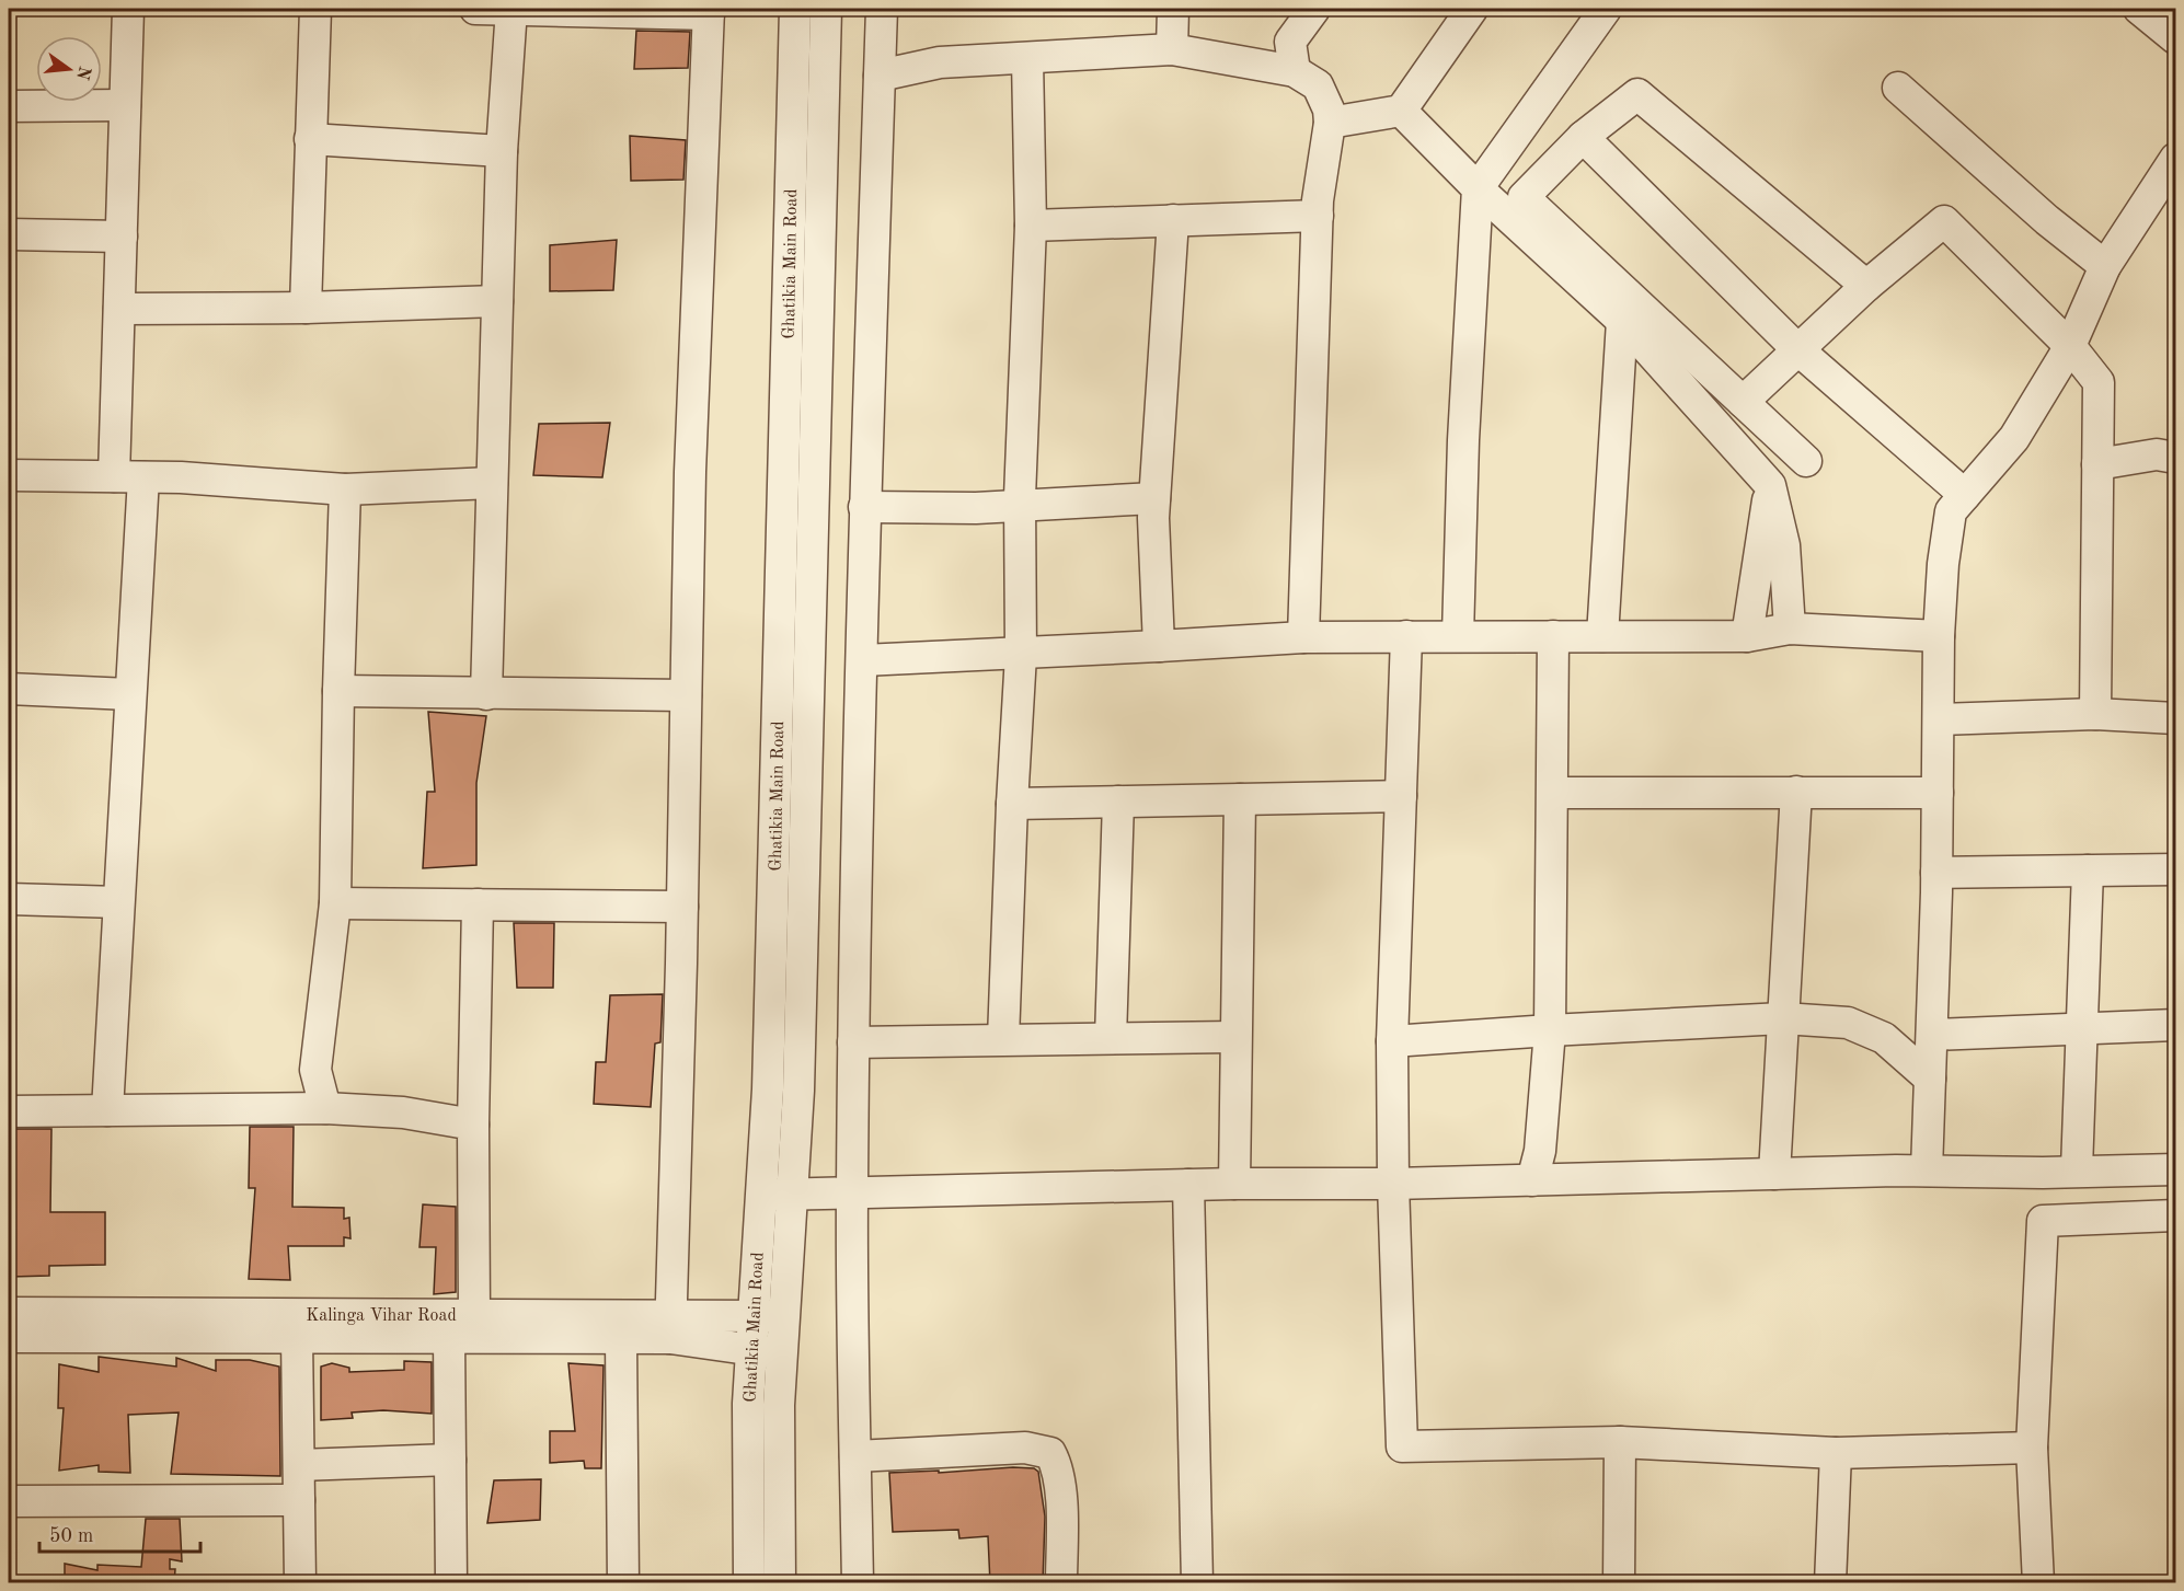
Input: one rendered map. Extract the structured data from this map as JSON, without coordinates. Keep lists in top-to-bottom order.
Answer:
{
  "streets": {
    "street": ["Ghatikia Main Road", "Kalinga Vihar Road"]
  },
  "crossings": [
    ["Ghatikia Main Road", "Kalinga Vihar Road"]
  ],
  "scale_bar": "50 m",
  "north": "right"
}
